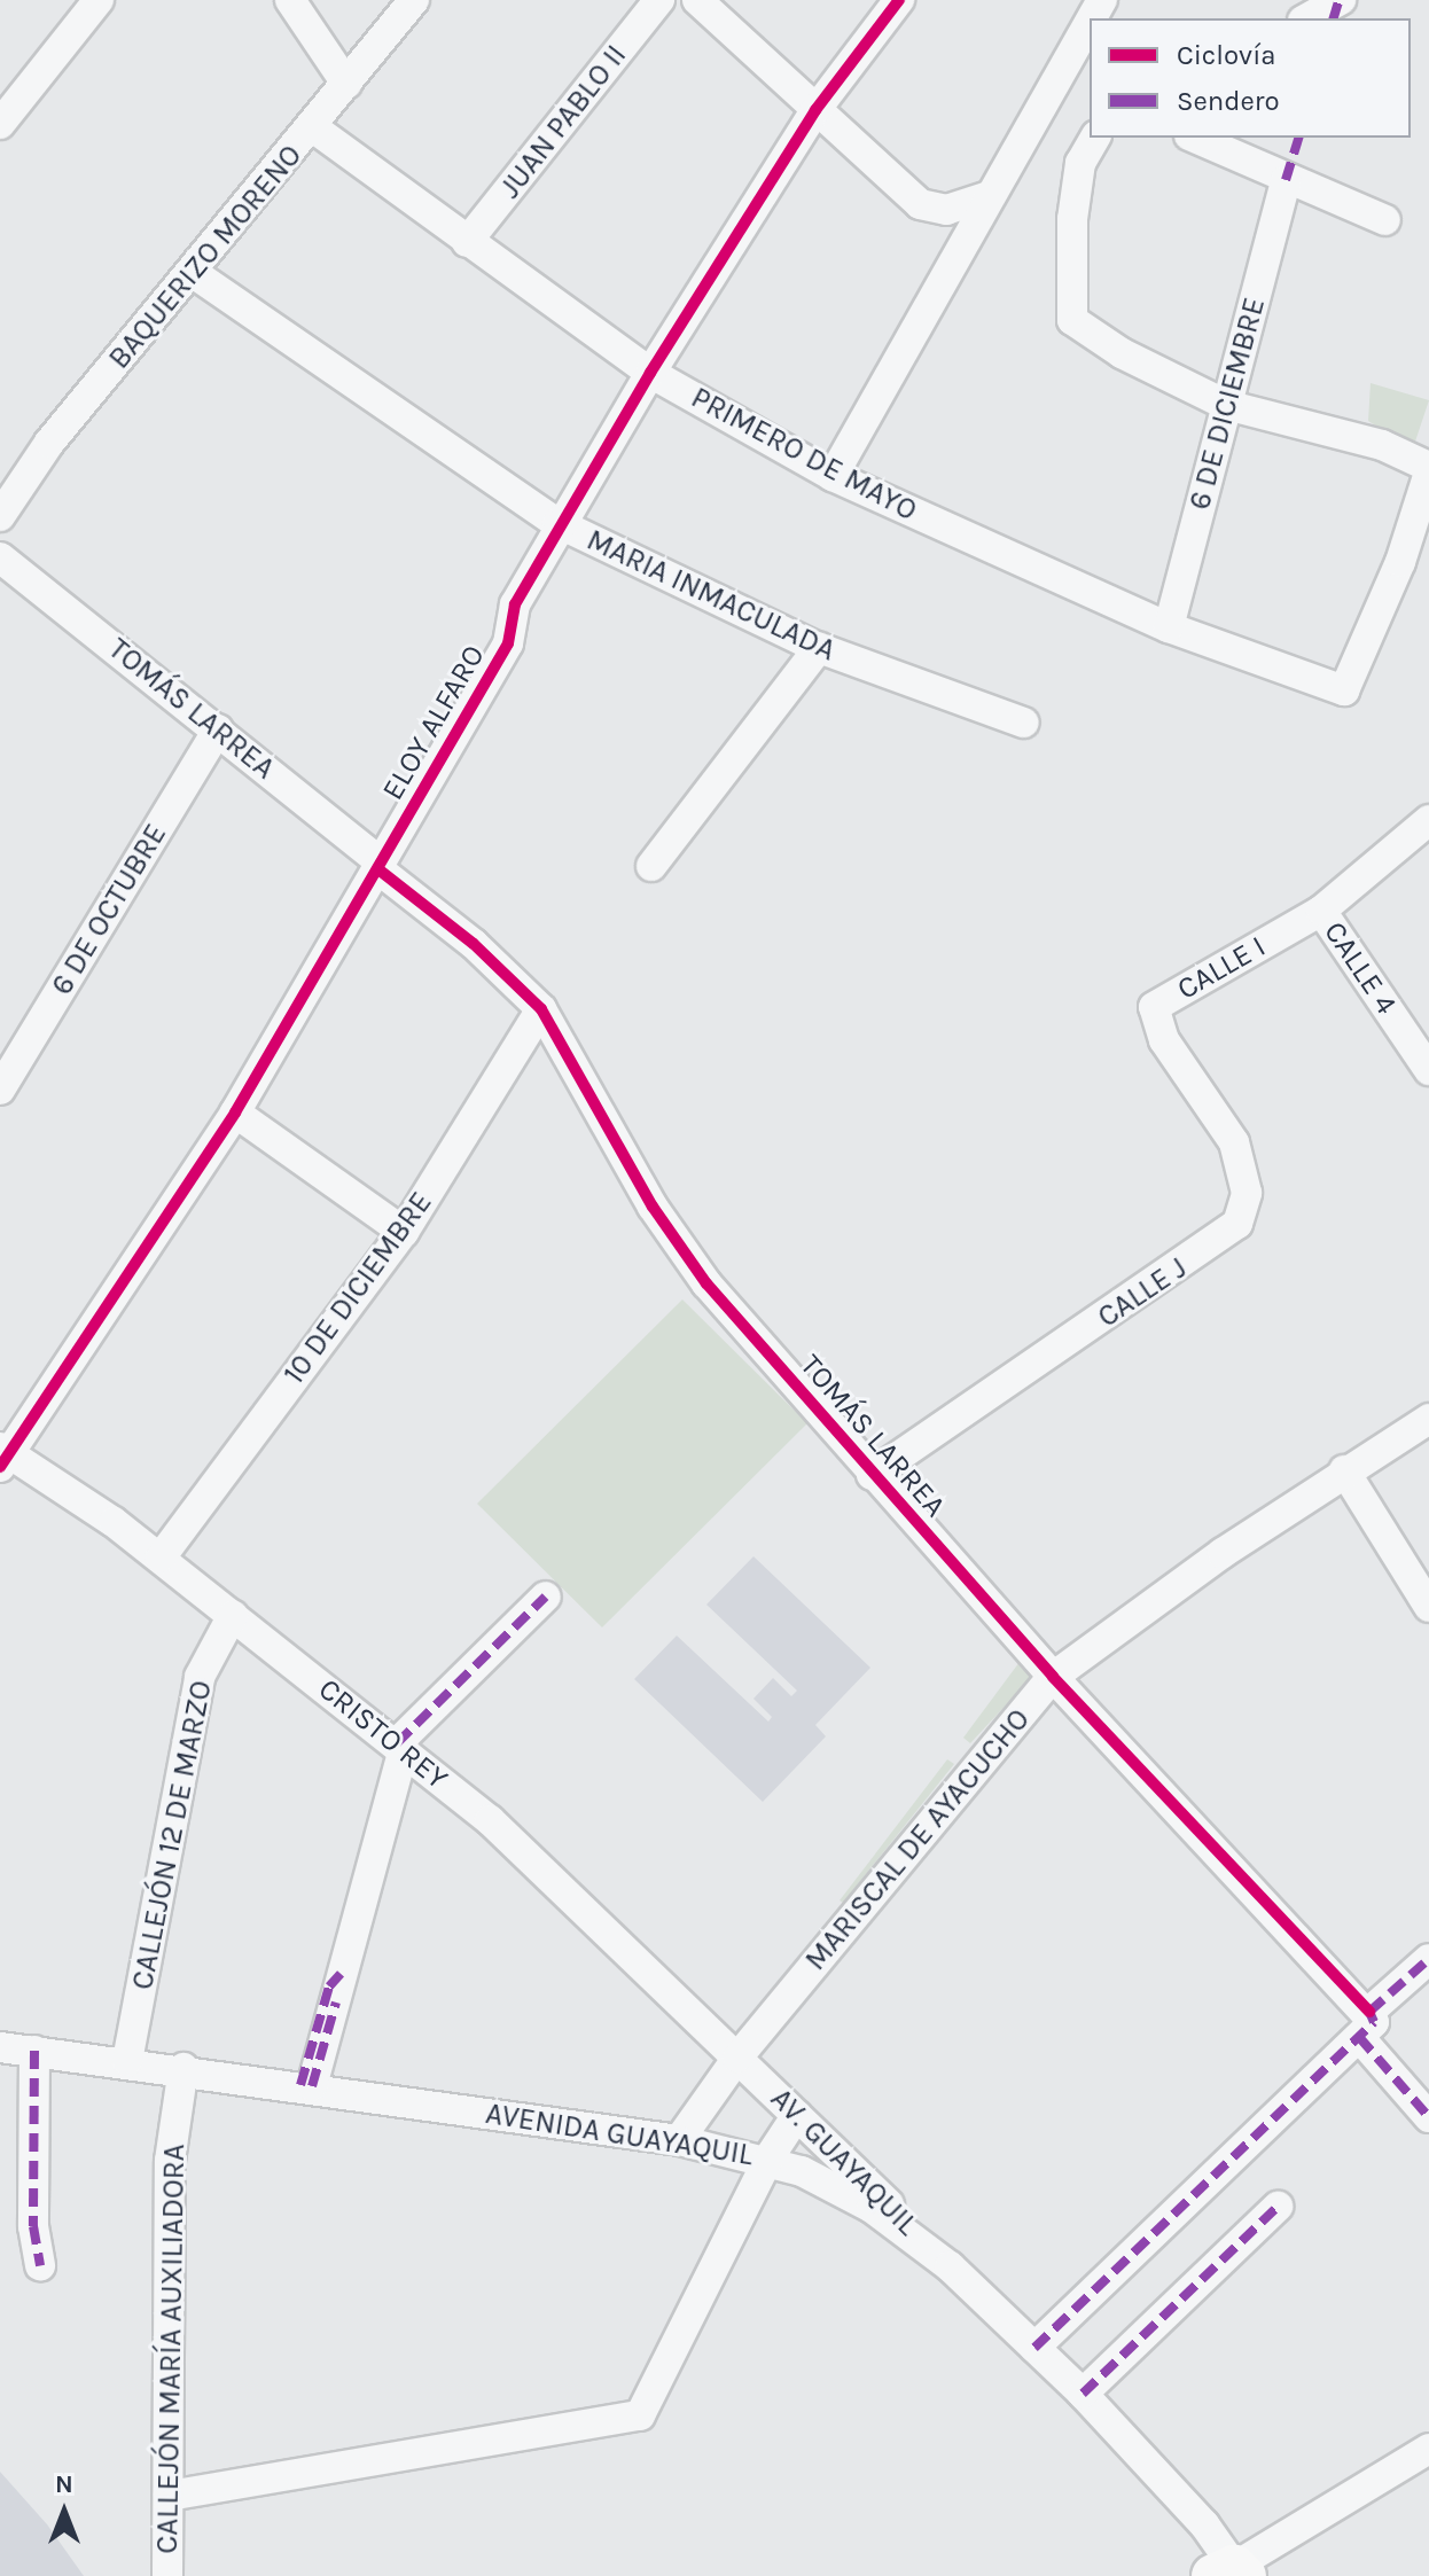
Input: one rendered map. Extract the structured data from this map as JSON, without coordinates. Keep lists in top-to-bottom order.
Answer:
{
  "streets": {
    "street": [
      "JUAN PABLO II",
      "BAQUERIZO MORENO",
      "6 DE DICIEMBRE",
      "PRIMERO DE MAYO",
      "MARIA INMACULADA",
      "TOMÁS LARREA",
      "ELOY ALFARO",
      "6 DE OCTUBRE",
      "CALLE I",
      "CALLE 4",
      "10 DE DICIEMBRE",
      "CALLE J",
      "CRISTO REY",
      "CALLEJÓN 12 DE MARZO",
      "MARISCAL DE AYACUCHO",
      "AVENIDA GUAYAQUIL",
      "AV. GUAYAQUIL",
      "CALLEJÓN MARÍA AUXILIADORA"
    ]
  },
  "crossings": [
    ["JUAN PABLO II", "PRIMERO DE MAYO"],
    ["BAQUERIZO MORENO", "PRIMERO DE MAYO"],
    ["BAQUERIZO MORENO", "MARIA INMACULADA"],
    ["6 DE DICIEMBRE", "PRIMERO DE MAYO"],
    ["PRIMERO DE MAYO", "ELOY ALFARO"],
    ["MARIA INMACULADA", "ELOY ALFARO"],
    ["TOMÁS LARREA", "ELOY ALFARO"],
    ["TOMÁS LARREA", "6 DE OCTUBRE"],
    ["TOMÁS LARREA", "10 DE DICIEMBRE"],
    ["TOMÁS LARREA", "CALLE J"],
    ["TOMÁS LARREA", "MARISCAL DE AYACUCHO"],
    ["ELOY ALFARO", "CRISTO REY"],
    ["CALLE I", "CALLE 4"],
    ["CALLE I", "CALLE J"],
    ["10 DE DICIEMBRE", "CRISTO REY"],
    ["CRISTO REY", "CALLEJÓN 12 DE MARZO"],
    ["CRISTO REY", "MARISCAL DE AYACUCHO"],
    ["CRISTO REY", "AV. GUAYAQUIL"],
    ["CALLEJÓN 12 DE MARZO", "AVENIDA GUAYAQUIL"],
    ["MARISCAL DE AYACUCHO", "AVENIDA GUAYAQUIL"],
    ["MARISCAL DE AYACUCHO", "AV. GUAYAQUIL"],
    ["AVENIDA GUAYAQUIL", "AV. GUAYAQUIL"],
    ["AVENIDA GUAYAQUIL", "CALLEJÓN MARÍA AUXILIADORA"]
  ],
  "legend": ["Ciclovía", "Sendero"],
  "north": "top"
}
